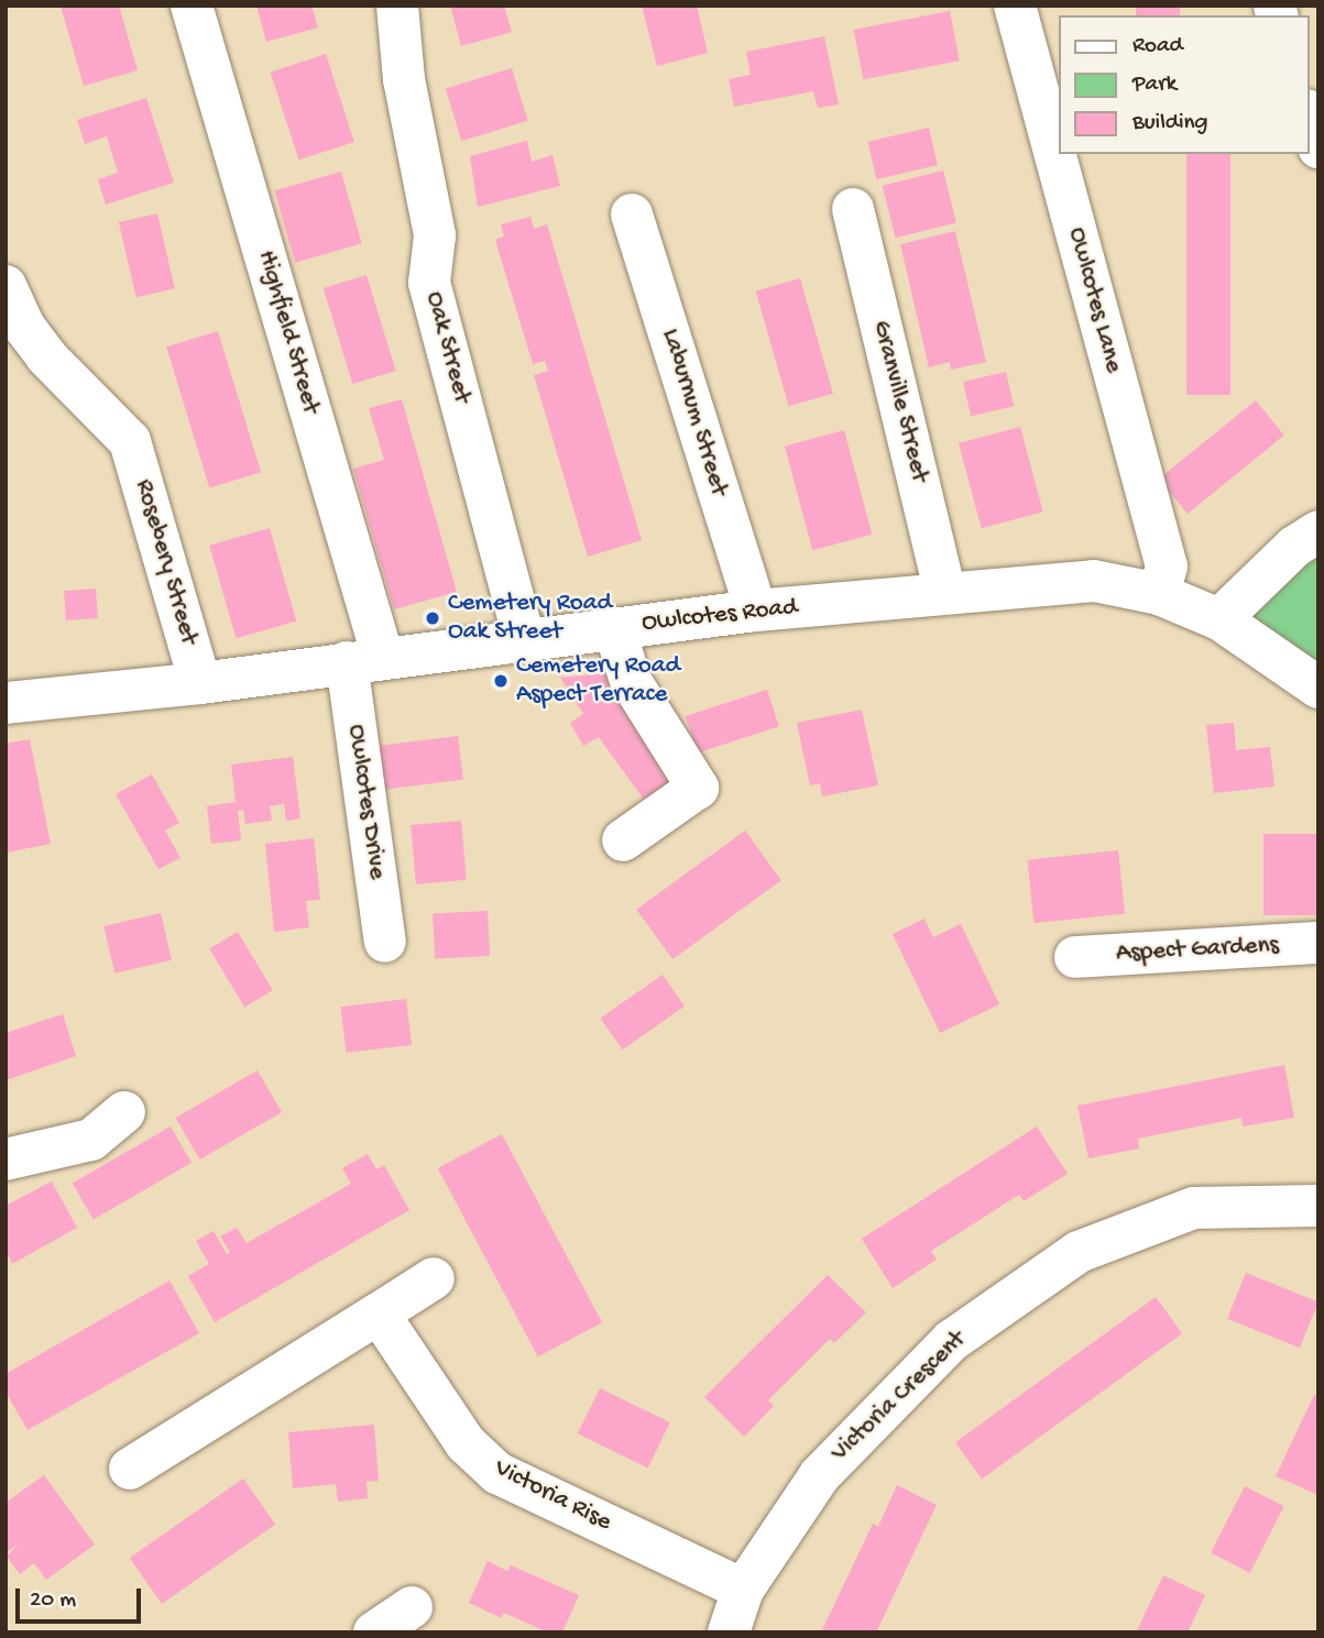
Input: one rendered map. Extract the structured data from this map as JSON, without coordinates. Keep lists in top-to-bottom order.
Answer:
{
  "streets": {
    "street": [
      "Owlcotes Lane",
      "Highfield Street",
      "Oak Street",
      "Granville Street",
      "Laburnum Street",
      "Rosebery Street",
      "Owlcotes Road",
      "Owlcotes Drive",
      "Aspect Gardens",
      "Victoria Crescent",
      "Victoria Rise"
    ]
  },
  "crossings": [
    ["Owlcotes Lane", "Owlcotes Road"],
    ["Highfield Street", "Owlcotes Road"],
    ["Highfield Street", "Owlcotes Drive"],
    ["Oak Street", "Owlcotes Road"],
    ["Granville Street", "Owlcotes Road"],
    ["Laburnum Street", "Owlcotes Road"],
    ["Rosebery Street", "Owlcotes Road"],
    ["Owlcotes Road", "Owlcotes Drive"],
    ["Victoria Crescent", "Victoria Rise"]
  ],
  "places": ["Cemetery Road Oak Street", "Cemetery Road Aspect Terrace"],
  "legend": ["Road", "Park", "Building"],
  "scale_bar": "20 m"
}
